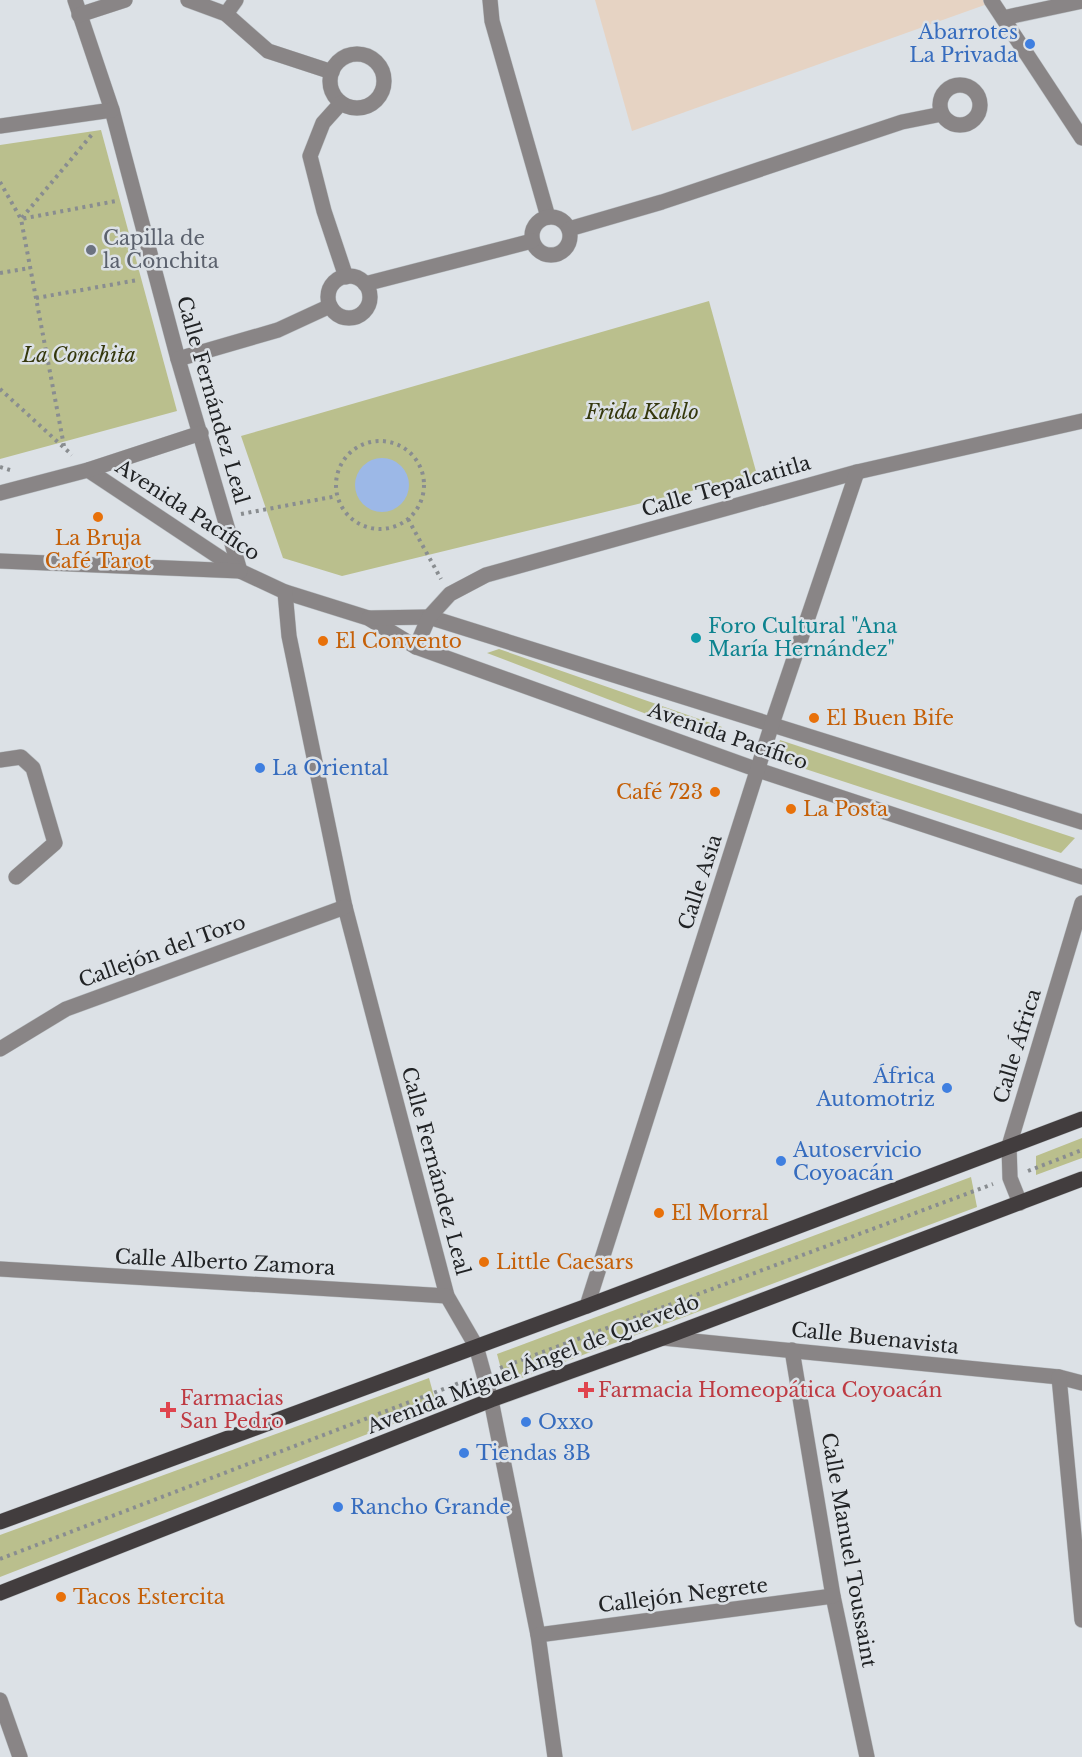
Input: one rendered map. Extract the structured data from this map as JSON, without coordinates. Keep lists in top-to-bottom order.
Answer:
{
  "streets": {
    "main road": ["Avenida Miguel Ángel de Quevedo"],
    "street": [
      "Calle Fernández Leal",
      "Calle Tepalcatitla",
      "Avenida Pacífico",
      "Calle Asia",
      "Callejón del Toro",
      "Calle África",
      "Calle Alberto Zamora",
      "Calle Buenavista",
      "Calle Manuel Toussaint",
      "Callejón Negrete"
    ]
  },
  "crossings": [
    ["Calle Fernández Leal", "Avenida Pacífico"],
    ["Calle Fernández Leal", "Callejón del Toro"],
    ["Calle Fernández Leal", "Calle Alberto Zamora"],
    ["Calle Fernández Leal", "Avenida Miguel Ángel de Quevedo"],
    ["Calle Fernández Leal", "Callejón Negrete"],
    ["Calle Tepalcatitla", "Avenida Pacífico"],
    ["Calle Tepalcatitla", "Calle Asia"],
    ["Avenida Pacífico", "Calle Asia"],
    ["Calle Asia", "Avenida Miguel Ángel de Quevedo"],
    ["Calle África", "Avenida Miguel Ángel de Quevedo"],
    ["Calle Buenavista", "Avenida Miguel Ángel de Quevedo"],
    ["Calle Buenavista", "Calle Manuel Toussaint"],
    ["Calle Manuel Toussaint", "Callejón Negrete"]
  ],
  "parks": ["La Conchita", "Frida Kahlo"],
  "places": {
    "other": [
      "Abarrotes La Privada",
      "Capilla de la Conchita",
      "La Bruja Café Tarot",
      "Foro Cultural \"Ana María Hernández\"",
      "El Convento",
      "El Buen Bife",
      "La Oriental",
      "Café 723",
      "La Posta",
      "África Automotriz",
      "Autoservicio Coyoacán",
      "El Morral",
      "Little Caesars",
      "Oxxo",
      "Tiendas 3B",
      "Rancho Grande",
      "Tacos Estercita"
    ],
    "health": ["Farmacia Homeopática Coyoacán", "Farmacias San Pedro"]
  }
}
